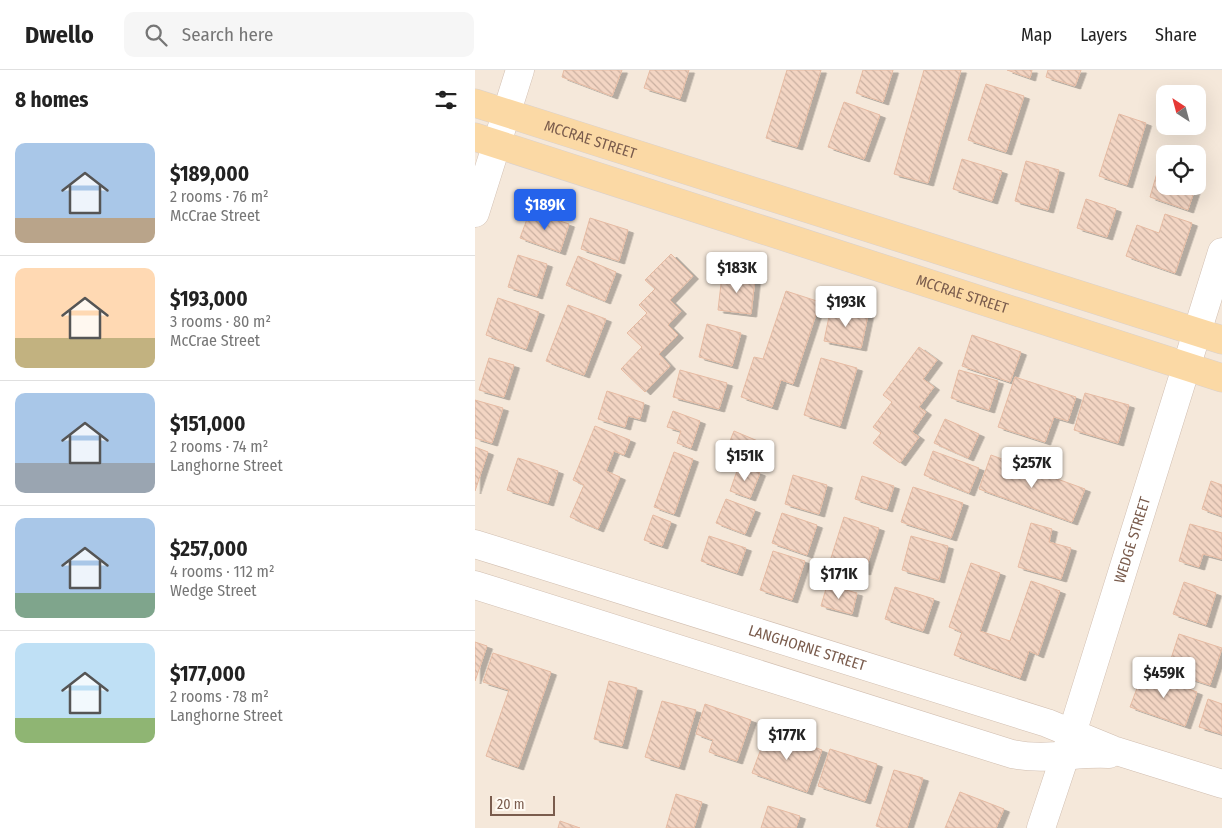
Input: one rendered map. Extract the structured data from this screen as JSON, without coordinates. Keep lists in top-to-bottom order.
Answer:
{
  "streets": {
    "main road": ["MCCRAE STREET"],
    "street": ["WEDGE STREET", "LANGHORNE STREET"]
  },
  "crossings": [
    ["MCCRAE STREET", "WEDGE STREET"],
    ["WEDGE STREET", "LANGHORNE STREET"]
  ],
  "scale_bar": "20 m",
  "north": "top left",
  "page": {
    "header": "Dwello",
    "search": "Search here",
    "nav": ["Map", "Layers", "Share"],
    "heading": "8 homes",
    "list": [
      {
        "name": "$189,000",
        "note": "2 rooms · 76 m² · McCrae Street"
      },
      {
        "name": "$193,000",
        "note": "3 rooms · 80 m² · McCrae Street"
      },
      {
        "name": "$151,000",
        "note": "2 rooms · 74 m² · Langhorne Street"
      },
      {
        "name": "$257,000",
        "note": "4 rooms · 112 m² · Wedge Street"
      },
      {
        "name": "$177,000",
        "note": "2 rooms · 78 m² · Langhorne Street"
      }
    ],
    "price": [
      "$189K",
      "$183K",
      "$193K",
      "$151K",
      "$257K",
      "$171K",
      "$459K",
      "$177K"
    ],
    "scale": "20 m"
  }
}
